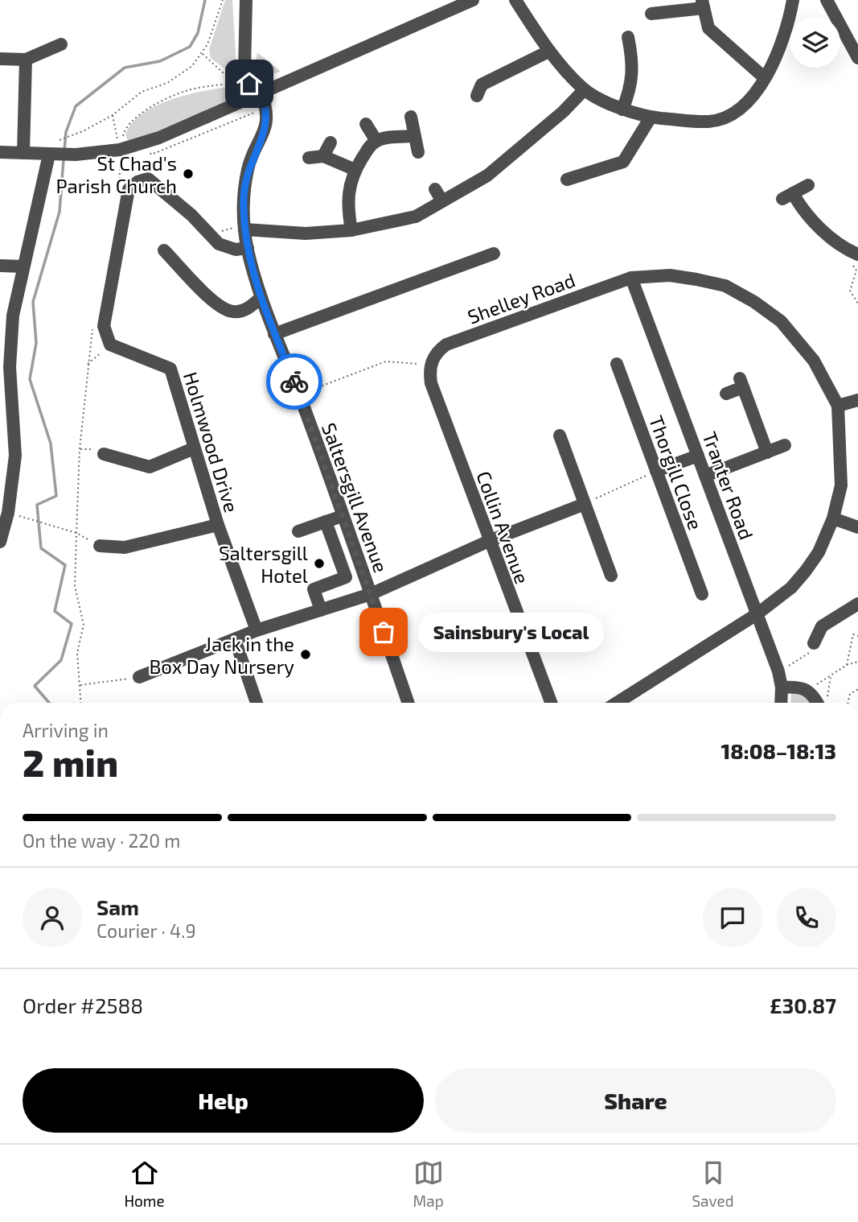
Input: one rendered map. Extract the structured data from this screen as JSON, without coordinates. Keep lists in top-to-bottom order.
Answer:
{
  "streets": {
    "street": [
      "Shelley Road",
      "Holmwood Drive",
      "Thorgill Close",
      "Tranter Road",
      "Saltersgill Avenue",
      "Collin Avenue"
    ]
  },
  "crossings": [
    ["Shelley Road", "Tranter Road"],
    ["Shelley Road", "Collin Avenue"]
  ],
  "places": [
    "St Chad's Parish Church",
    "Saltersgill Hotel",
    "Sainsbury's Local",
    "Jack in the Box Day Nursery"
  ],
  "page": {
    "bubble": "Sainsbury's Local",
    "heading": ["2 min", "Arriving in", "18:08–18:13"],
    "panel": [
      "Sam",
      "Courier · 4.9",
      "Order #2588",
      "£30.87"
    ],
    "bar": "On the way · 220 m",
    "buttons": ["Help", "Share"],
    "tabs": ["Home", "Map", "Saved"]
  }
}
